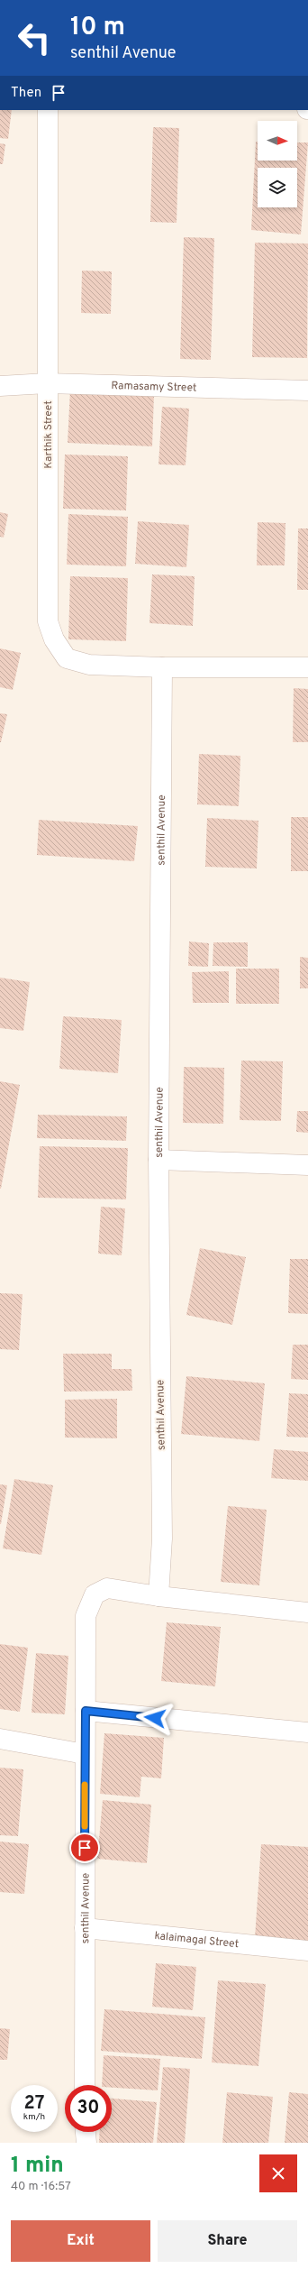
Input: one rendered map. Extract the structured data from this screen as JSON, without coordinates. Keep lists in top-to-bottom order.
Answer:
{
  "streets": {
    "street": [
      "Ramasamy Street",
      "Karthik Street",
      "senthil Avenue",
      "kalaimagal Street"
    ]
  },
  "crossings": [
    ["Ramasamy Street", "Karthik Street"],
    ["Karthik Street", "senthil Avenue"],
    ["senthil Avenue", "kalaimagal Street"]
  ],
  "north": "right",
  "page": {
    "turn": ["10 m", "senthil Avenue"],
    "then": "Then",
    "speed": "27 km/h",
    "limit": "30",
    "heading": ["1 min", "40 m · 16:57"],
    "buttons": ["Exit", "Share"]
  }
}
